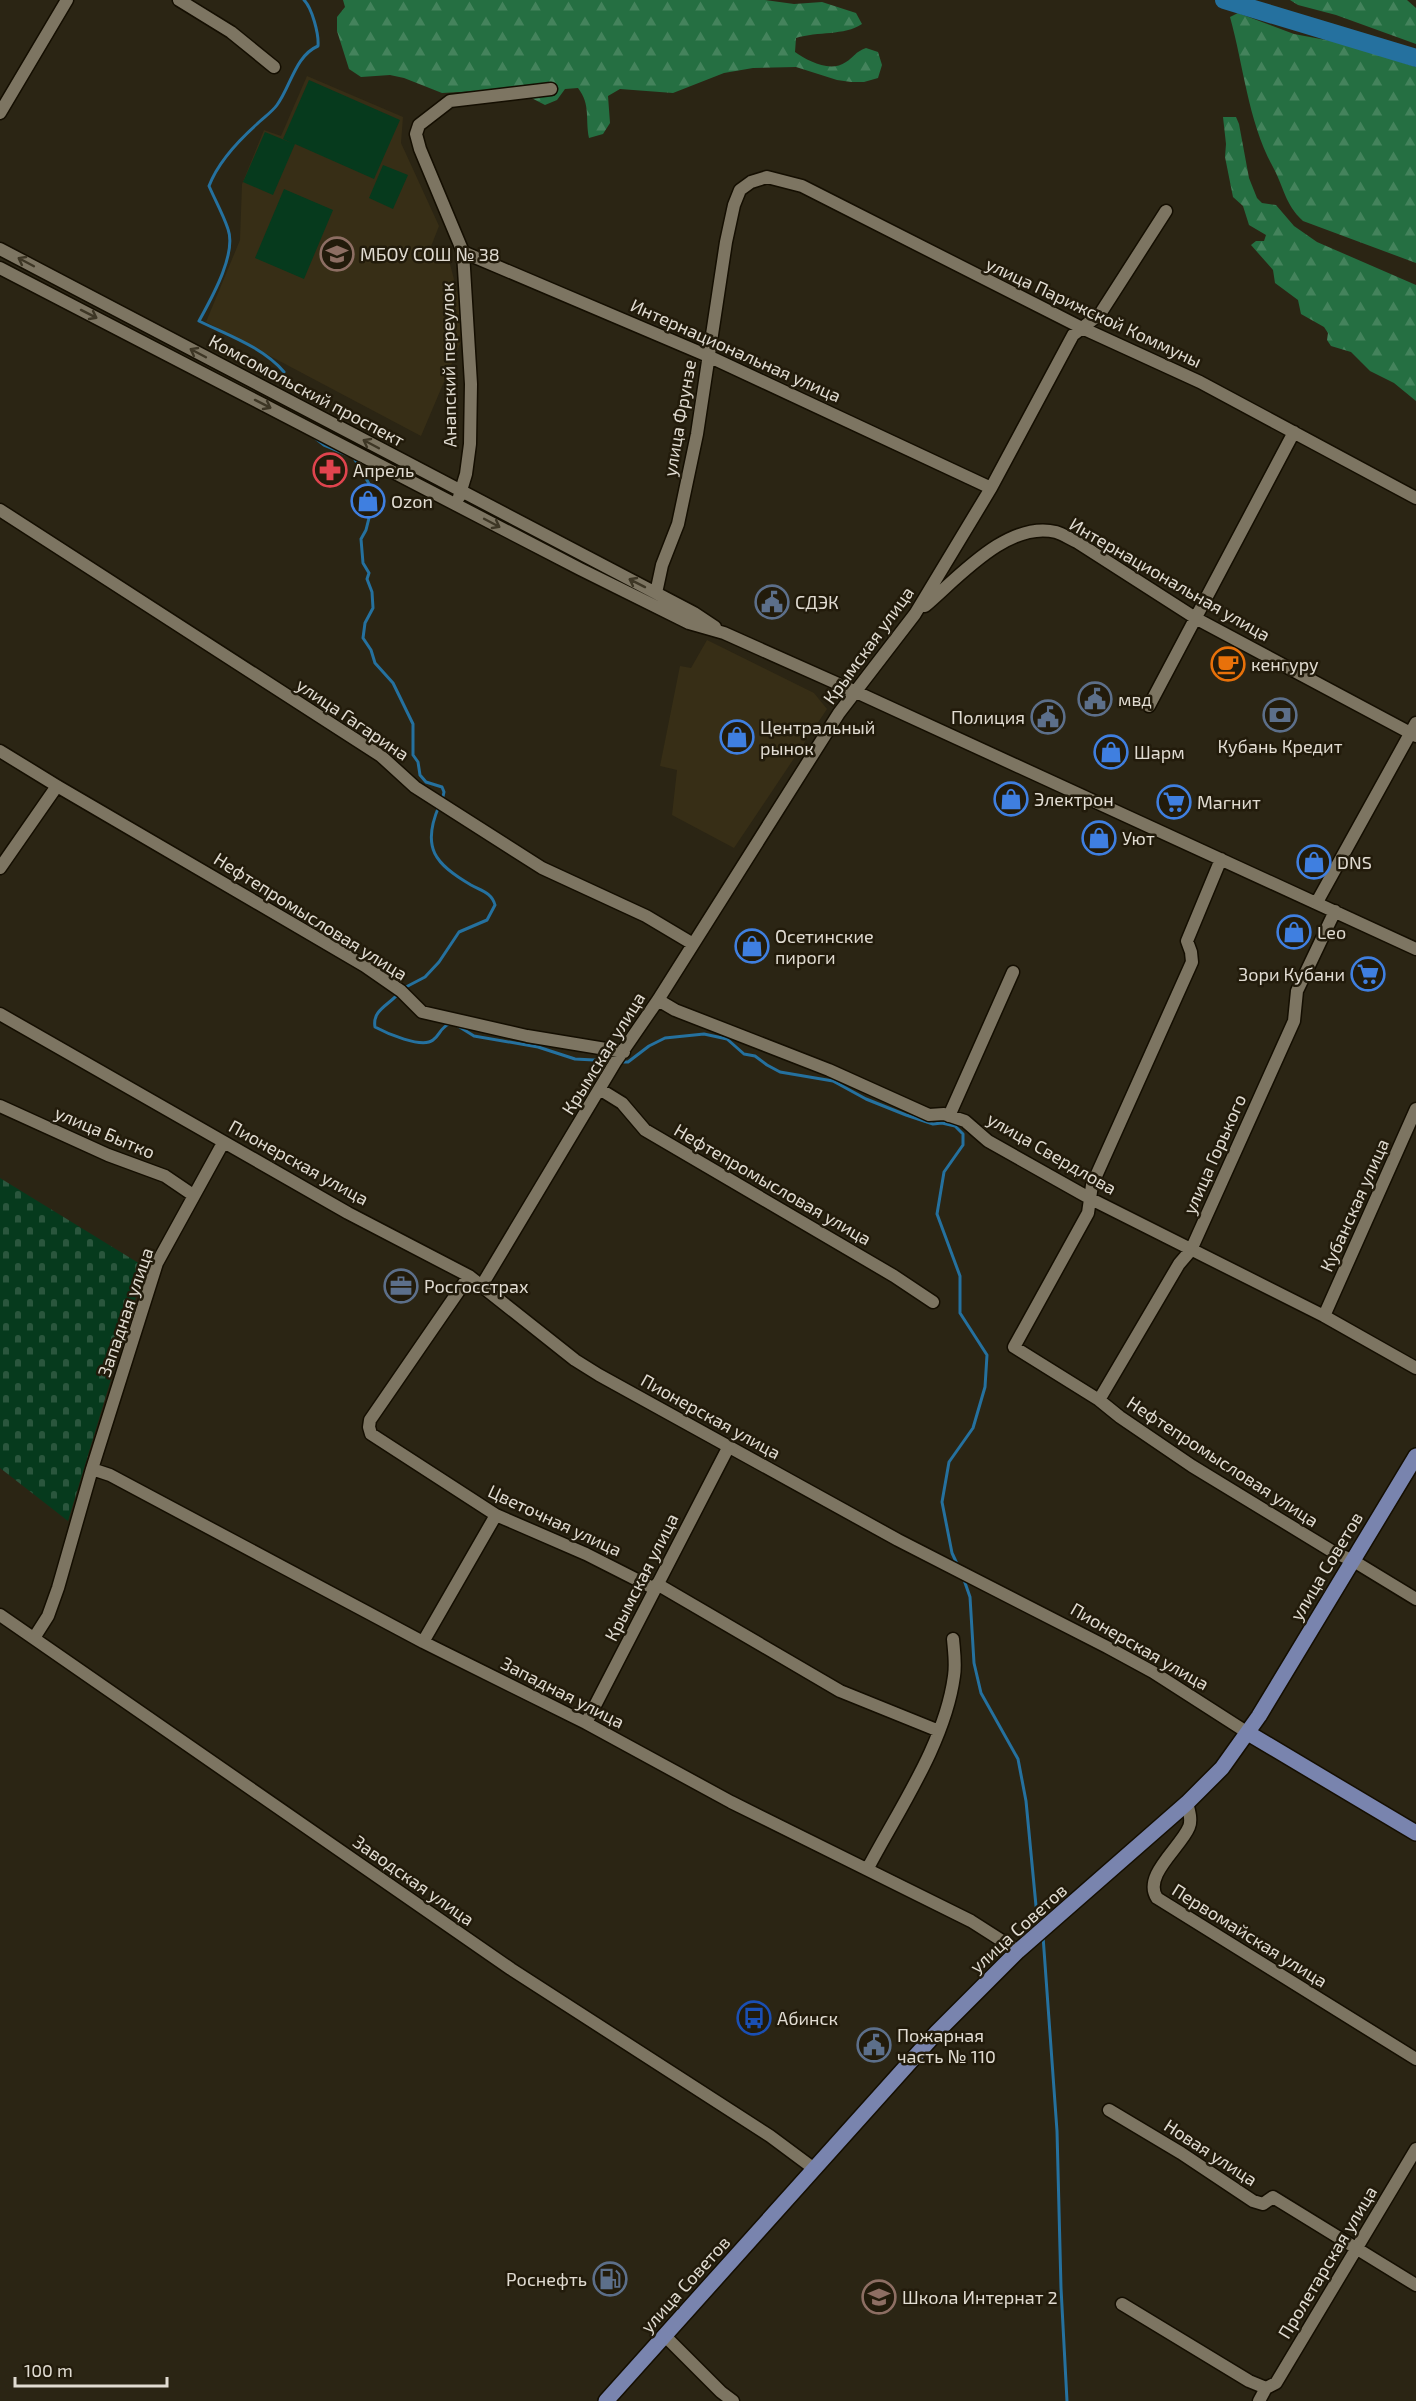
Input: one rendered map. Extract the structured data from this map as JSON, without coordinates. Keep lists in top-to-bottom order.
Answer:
{
  "streets": {
    "main road": ["Пионерская улица", "улица Советов"],
    "street": [
      "улица Парижской Коммуны",
      "Интернациональная улица",
      "Анапский переулок",
      "Комсомольский проспект",
      "улица Фрунзе",
      "Крымская улица",
      "улица Гагарина",
      "Нефтепромысловая улица",
      "улица Бытко",
      "улица Свердлова",
      "улица Горького",
      "Кубанская улица",
      "Западная улица",
      "Цветочная улица",
      "Заводская улица",
      "Первомайская улица",
      "Новая улица",
      "Пролетарская улица"
    ]
  },
  "crossings": [
    ["улица Парижской Коммуны", "улица Фрунзе"],
    ["улица Парижской Коммуны", "Крымская улица"],
    ["Интернациональная улица", "Анапский переулок"],
    ["Интернациональная улица", "улица Фрунзе"],
    ["Интернациональная улица", "Крымская улица"],
    ["Анапский переулок", "Комсомольский проспект"],
    ["Комсомольский проспект", "улица Фрунзе"],
    ["Комсомольский проспект", "Крымская улица"],
    ["Комсомольский проспект", "улица Горького"],
    ["Крымская улица", "улица Гагарина"],
    ["Крымская улица", "Нефтепромысловая улица"],
    ["Крымская улица", "улица Свердлова"],
    ["Крымская улица", "Пионерская улица"],
    ["Крымская улица", "Западная улица"],
    ["Крымская улица", "Цветочная улица"],
    ["Нефтепромысловая улица", "улица Свердлова"],
    ["Нефтепромысловая улица", "улица Горького"],
    ["Нефтепромысловая улица", "улица Советов"],
    ["улица Бытко", "Западная улица"],
    ["улица Свердлова", "улица Горького"],
    ["улица Свердлова", "Кубанская улица"],
    ["Пионерская улица", "Западная улица"],
    ["Пионерская улица", "Цветочная улица"],
    ["Пионерская улица", "улица Советов"],
    ["Западная улица", "улица Советов"],
    ["Западная улица", "Заводская улица"],
    ["улица Советов", "Заводская улица"],
    ["улица Советов", "Первомайская улица"],
    ["Новая улица", "Пролетарская улица"]
  ],
  "places": {
    "school or university": ["МБОУ СОШ № 38", "Школа Интернат 2"],
    "pharmacy": ["Апрель"],
    "shop": [
      "Ozon",
      "Центральный рынок",
      "Шарм",
      "Электрон",
      "Уют",
      "DNS",
      "Leo",
      "Осетинские пироги"
    ],
    "public building": [
      "СДЭК",
      "мвд",
      "Полиция",
      "Пожарная часть № 110"
    ],
    "cafe": ["кенгуру"],
    "bank": ["Кубань Кредит"],
    "supermarket": ["Магнит", "Зори Кубани"],
    "office": ["Росгосстрах"],
    "bus stop": ["Абинск"],
    "fuel station": ["Роснефть"]
  },
  "scale_bar": "100 m"
}
